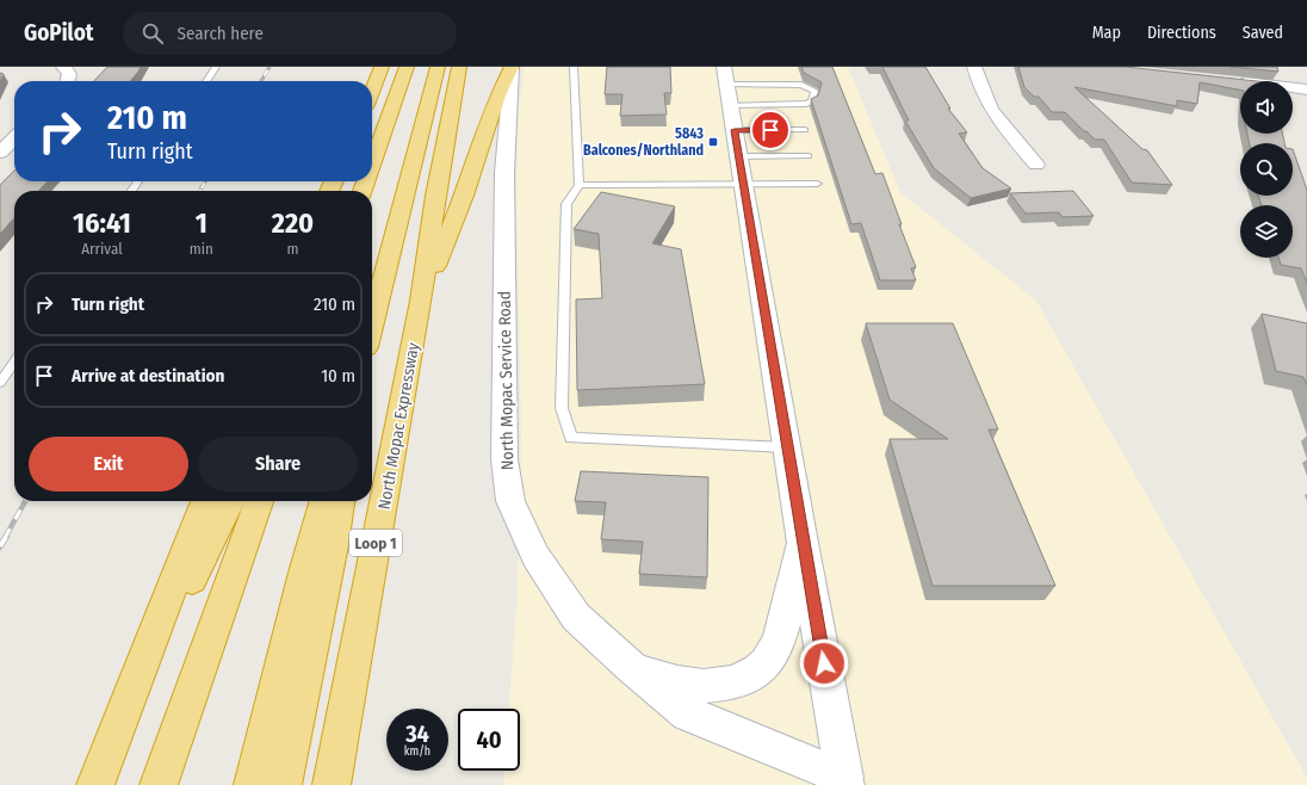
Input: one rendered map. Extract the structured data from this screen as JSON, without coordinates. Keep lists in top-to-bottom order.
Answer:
{
  "streets": {
    "highway": ["North Mopac Expressway", "Loop 1"],
    "main road": ["North Mopac Service Road"]
  },
  "places": {
    "transit": ["5843 Balcones/Northland"]
  },
  "page": {
    "header": "GoPilot",
    "search": "Search here",
    "nav": ["Map", "Directions", "Saved"],
    "turn": ["210 m", "Turn right"],
    "eta": [
      "16:41",
      "Arrival",
      "1",
      "min",
      "220",
      "m"
    ],
    "list": [
      {
        "name": "Turn right",
        "value": "210 m"
      },
      {
        "name": "Arrive at destination",
        "value": "10 m"
      }
    ],
    "buttons": ["Exit", "Share"],
    "speed": "34 km/h",
    "limit": "40"
  }
}
